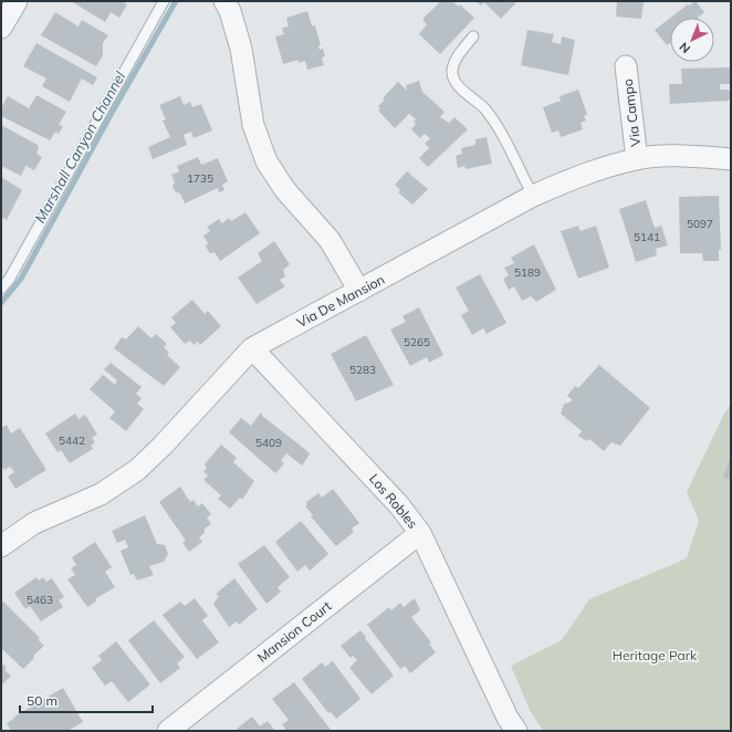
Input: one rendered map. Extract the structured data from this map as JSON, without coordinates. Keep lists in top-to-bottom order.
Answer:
{
  "streets": {
    "street": [
      "Via Campo",
      "Via De Mansion",
      "Los Robles",
      "Mansion Court"
    ]
  },
  "crossings": [
    ["Via Campo", "Via De Mansion"],
    ["Via De Mansion", "Los Robles"],
    ["Los Robles", "Mansion Court"]
  ],
  "water": ["Marshall Canyon Channel"],
  "parks": ["Heritage Park"],
  "house_numbers": [
    "1735",
    "5097",
    "5141",
    "5189",
    "5265",
    "5283",
    "5442",
    "5409",
    "5463"
  ],
  "scale_bar": "50 m",
  "north": "bottom left"
}
